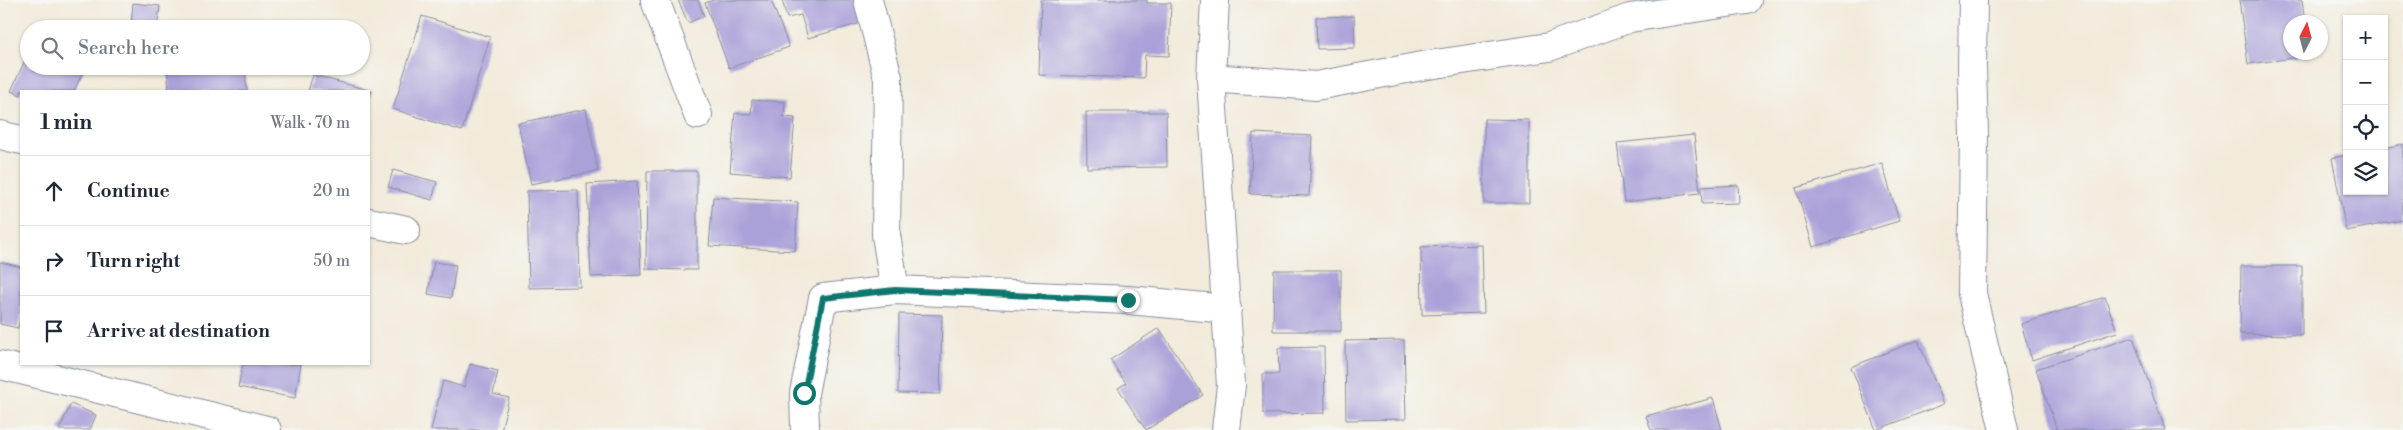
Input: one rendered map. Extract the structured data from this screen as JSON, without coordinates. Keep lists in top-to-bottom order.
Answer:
{
  "north": "top",
  "page": {
    "map_buttons": ["+", "−"],
    "search": "Search here",
    "heading": ["1 min", "Walk · 70 m"],
    "list": [
      ["Continue", "20 m"],
      ["Turn right", "50 m"],
      "Arrive at destination"
    ]
  }
}
